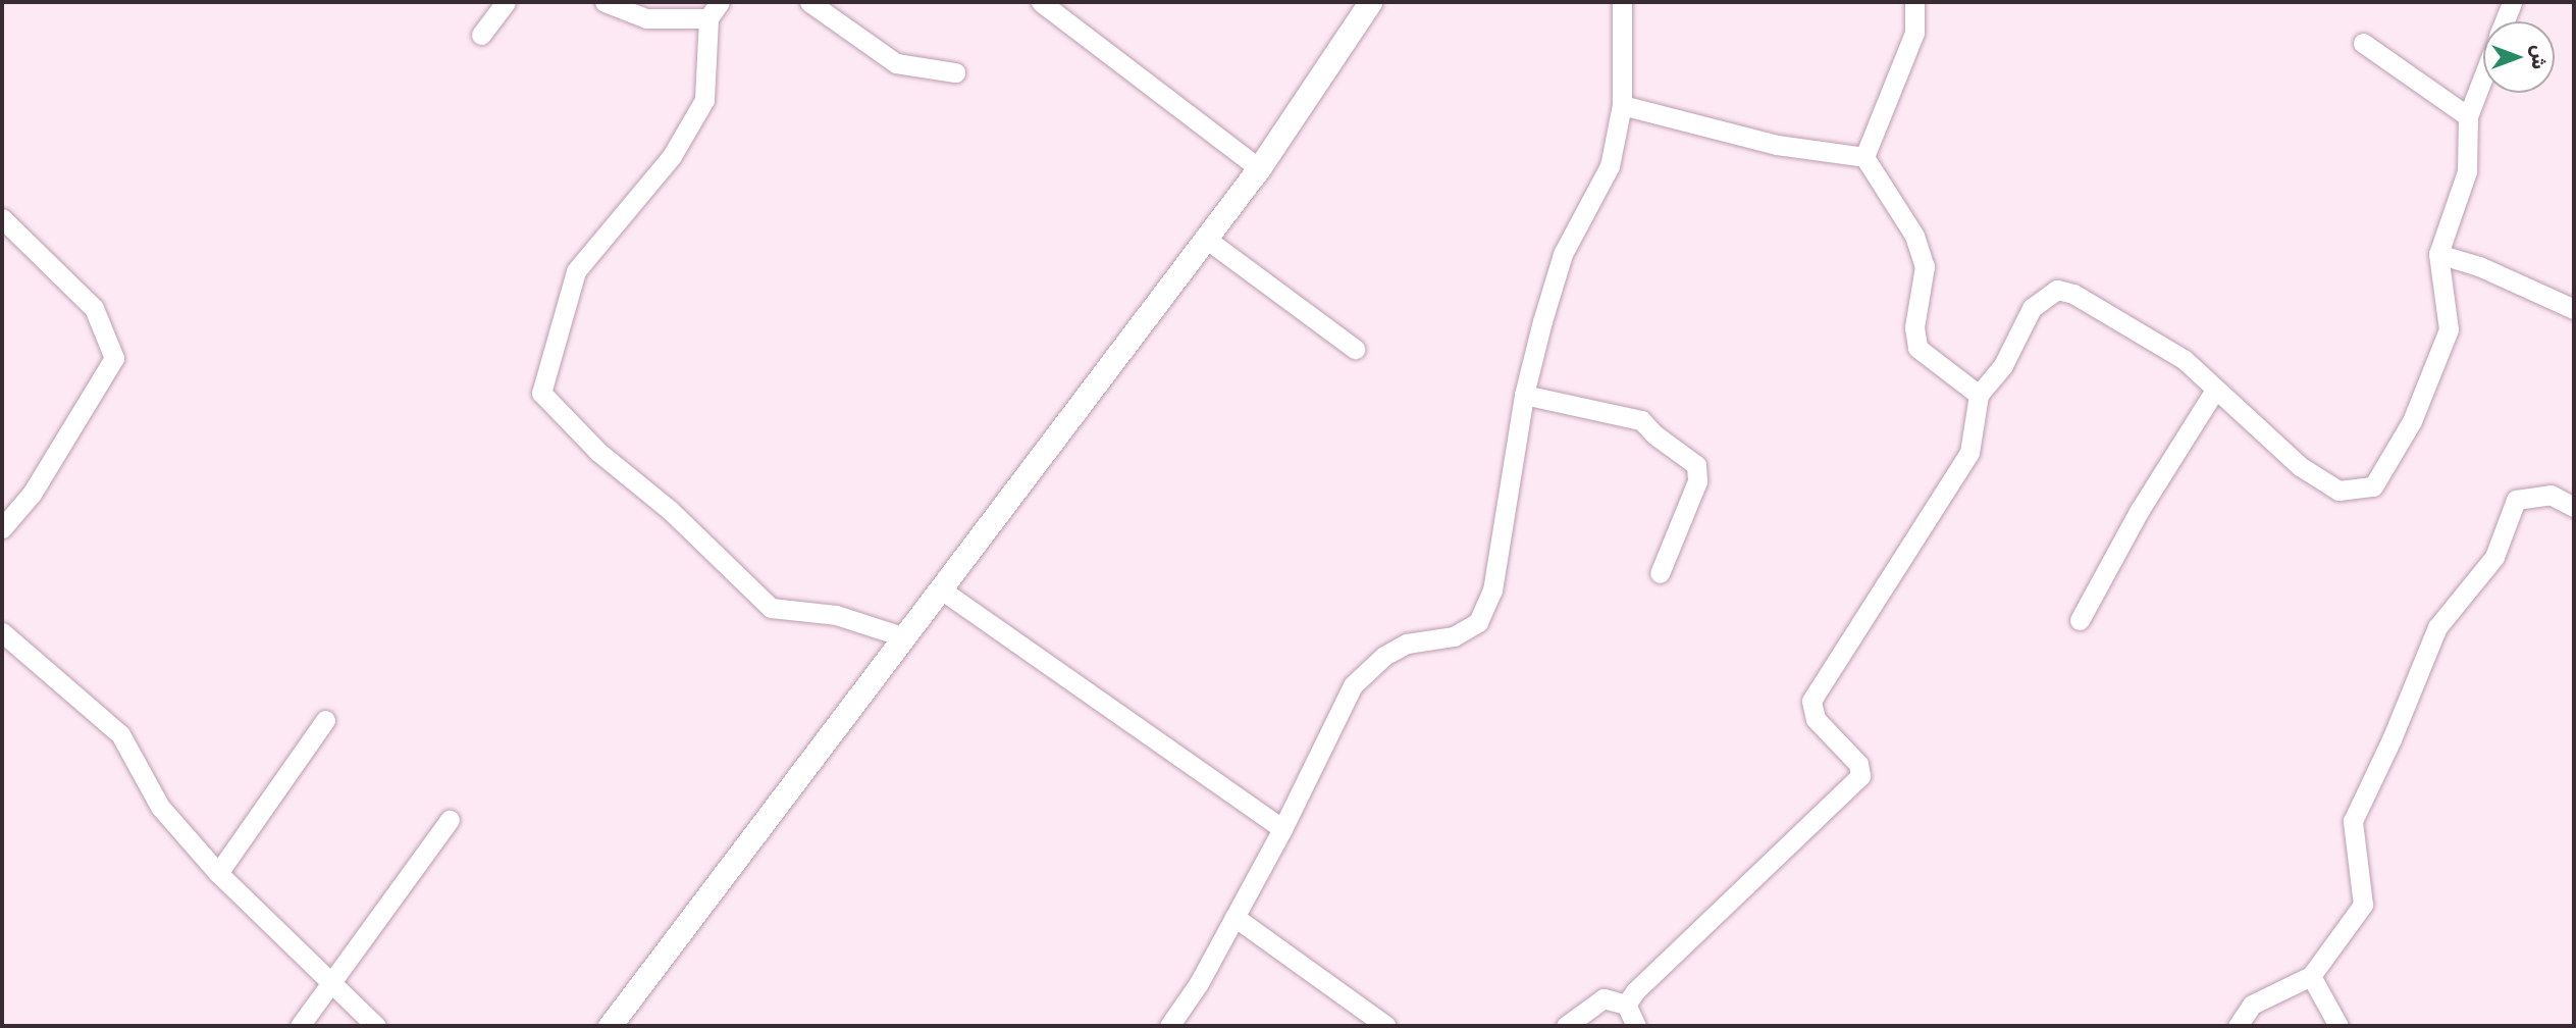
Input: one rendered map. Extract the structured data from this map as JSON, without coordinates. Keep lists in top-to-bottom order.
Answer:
{
  "north": "right"
}
